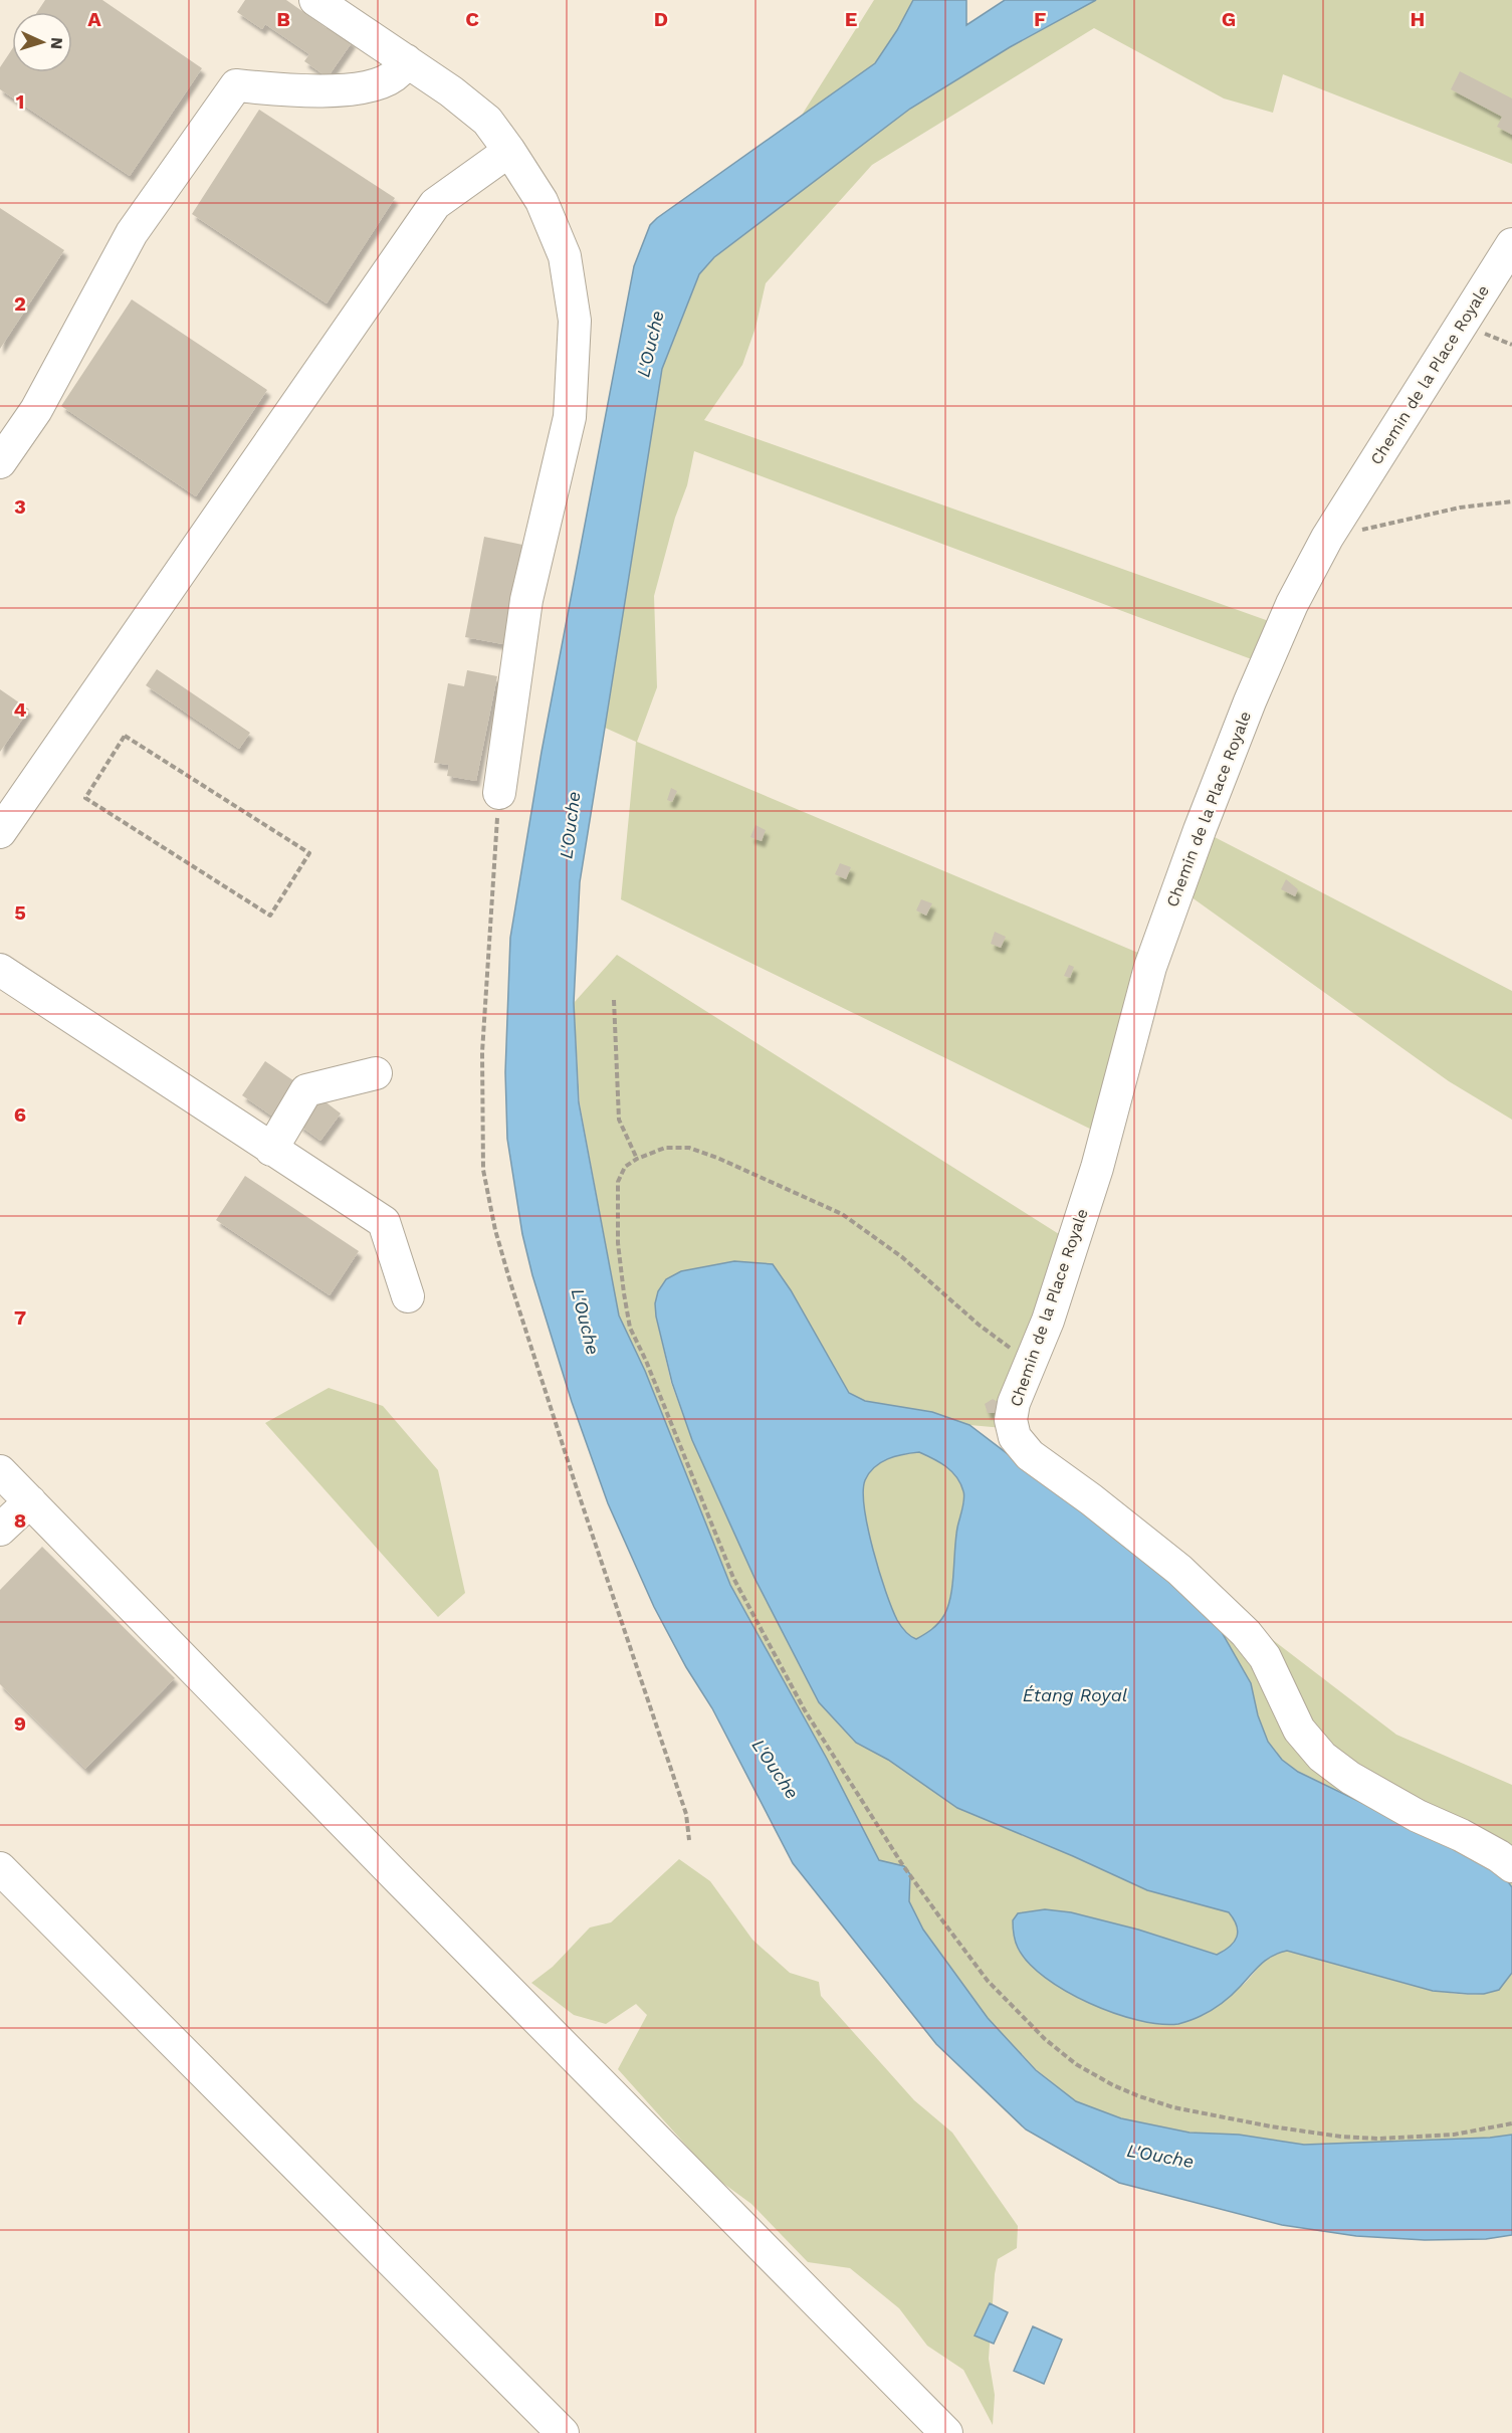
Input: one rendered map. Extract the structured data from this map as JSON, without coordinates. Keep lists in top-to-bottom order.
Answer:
{
  "streets": {
    "lane": ["Chemin de la Place Royale"]
  },
  "water": ["L'Ouche", "Étang Royal"],
  "north": "right",
  "grid": {
    "columns": [
      "A",
      "B",
      "C",
      "D",
      "E",
      "F",
      "G",
      "H"
    ],
    "rows": [
      "1",
      "2",
      "3",
      "4",
      "5",
      "6",
      "7",
      "8",
      "9"
    ]
  }
}
